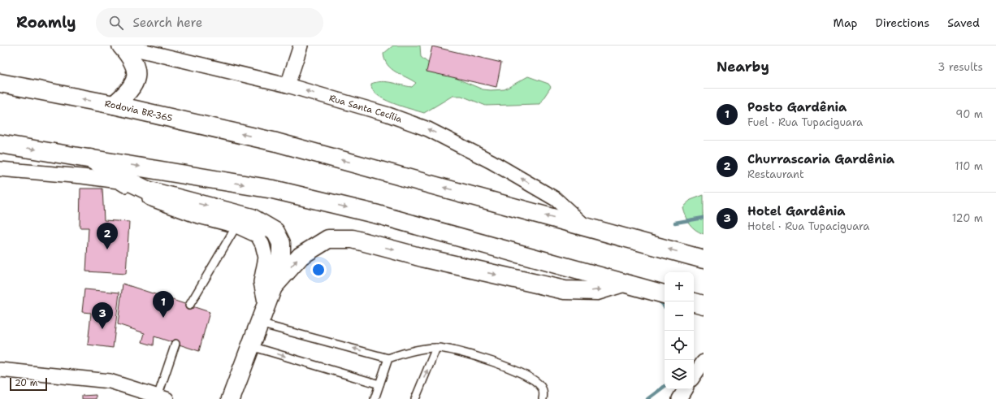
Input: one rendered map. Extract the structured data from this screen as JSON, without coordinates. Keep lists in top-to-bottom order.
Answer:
{
  "streets": {
    "main road": ["Rodovia BR-365"],
    "street": ["Rua Santa Cecília"]
  },
  "crossings": [
    ["Rua Santa Cecília", "Rodovia BR-365"]
  ],
  "one_way": ["Rua Santa Cecília"],
  "scale_bar": "20 m",
  "page": {
    "header": "Roamly",
    "search": "Search here",
    "nav": ["Map", "Directions", "Saved"],
    "heading": ["Nearby", "3 results"],
    "list": [
      {
        "mark": "1",
        "name": "Posto Gardênia",
        "note": "Fuel · Rua Tupaciguara",
        "value": "90 m"
      },
      {
        "mark": "2",
        "name": "Churrascaria Gardênia",
        "note": "Restaurant",
        "value": "110 m"
      },
      {
        "mark": "3",
        "name": "Hotel Gardênia",
        "note": "Hotel · Rua Tupaciguara",
        "value": "120 m"
      }
    ],
    "pins": ["2", "1", "3"],
    "map_buttons": ["+", "−"],
    "scale": "20 m"
  }
}
